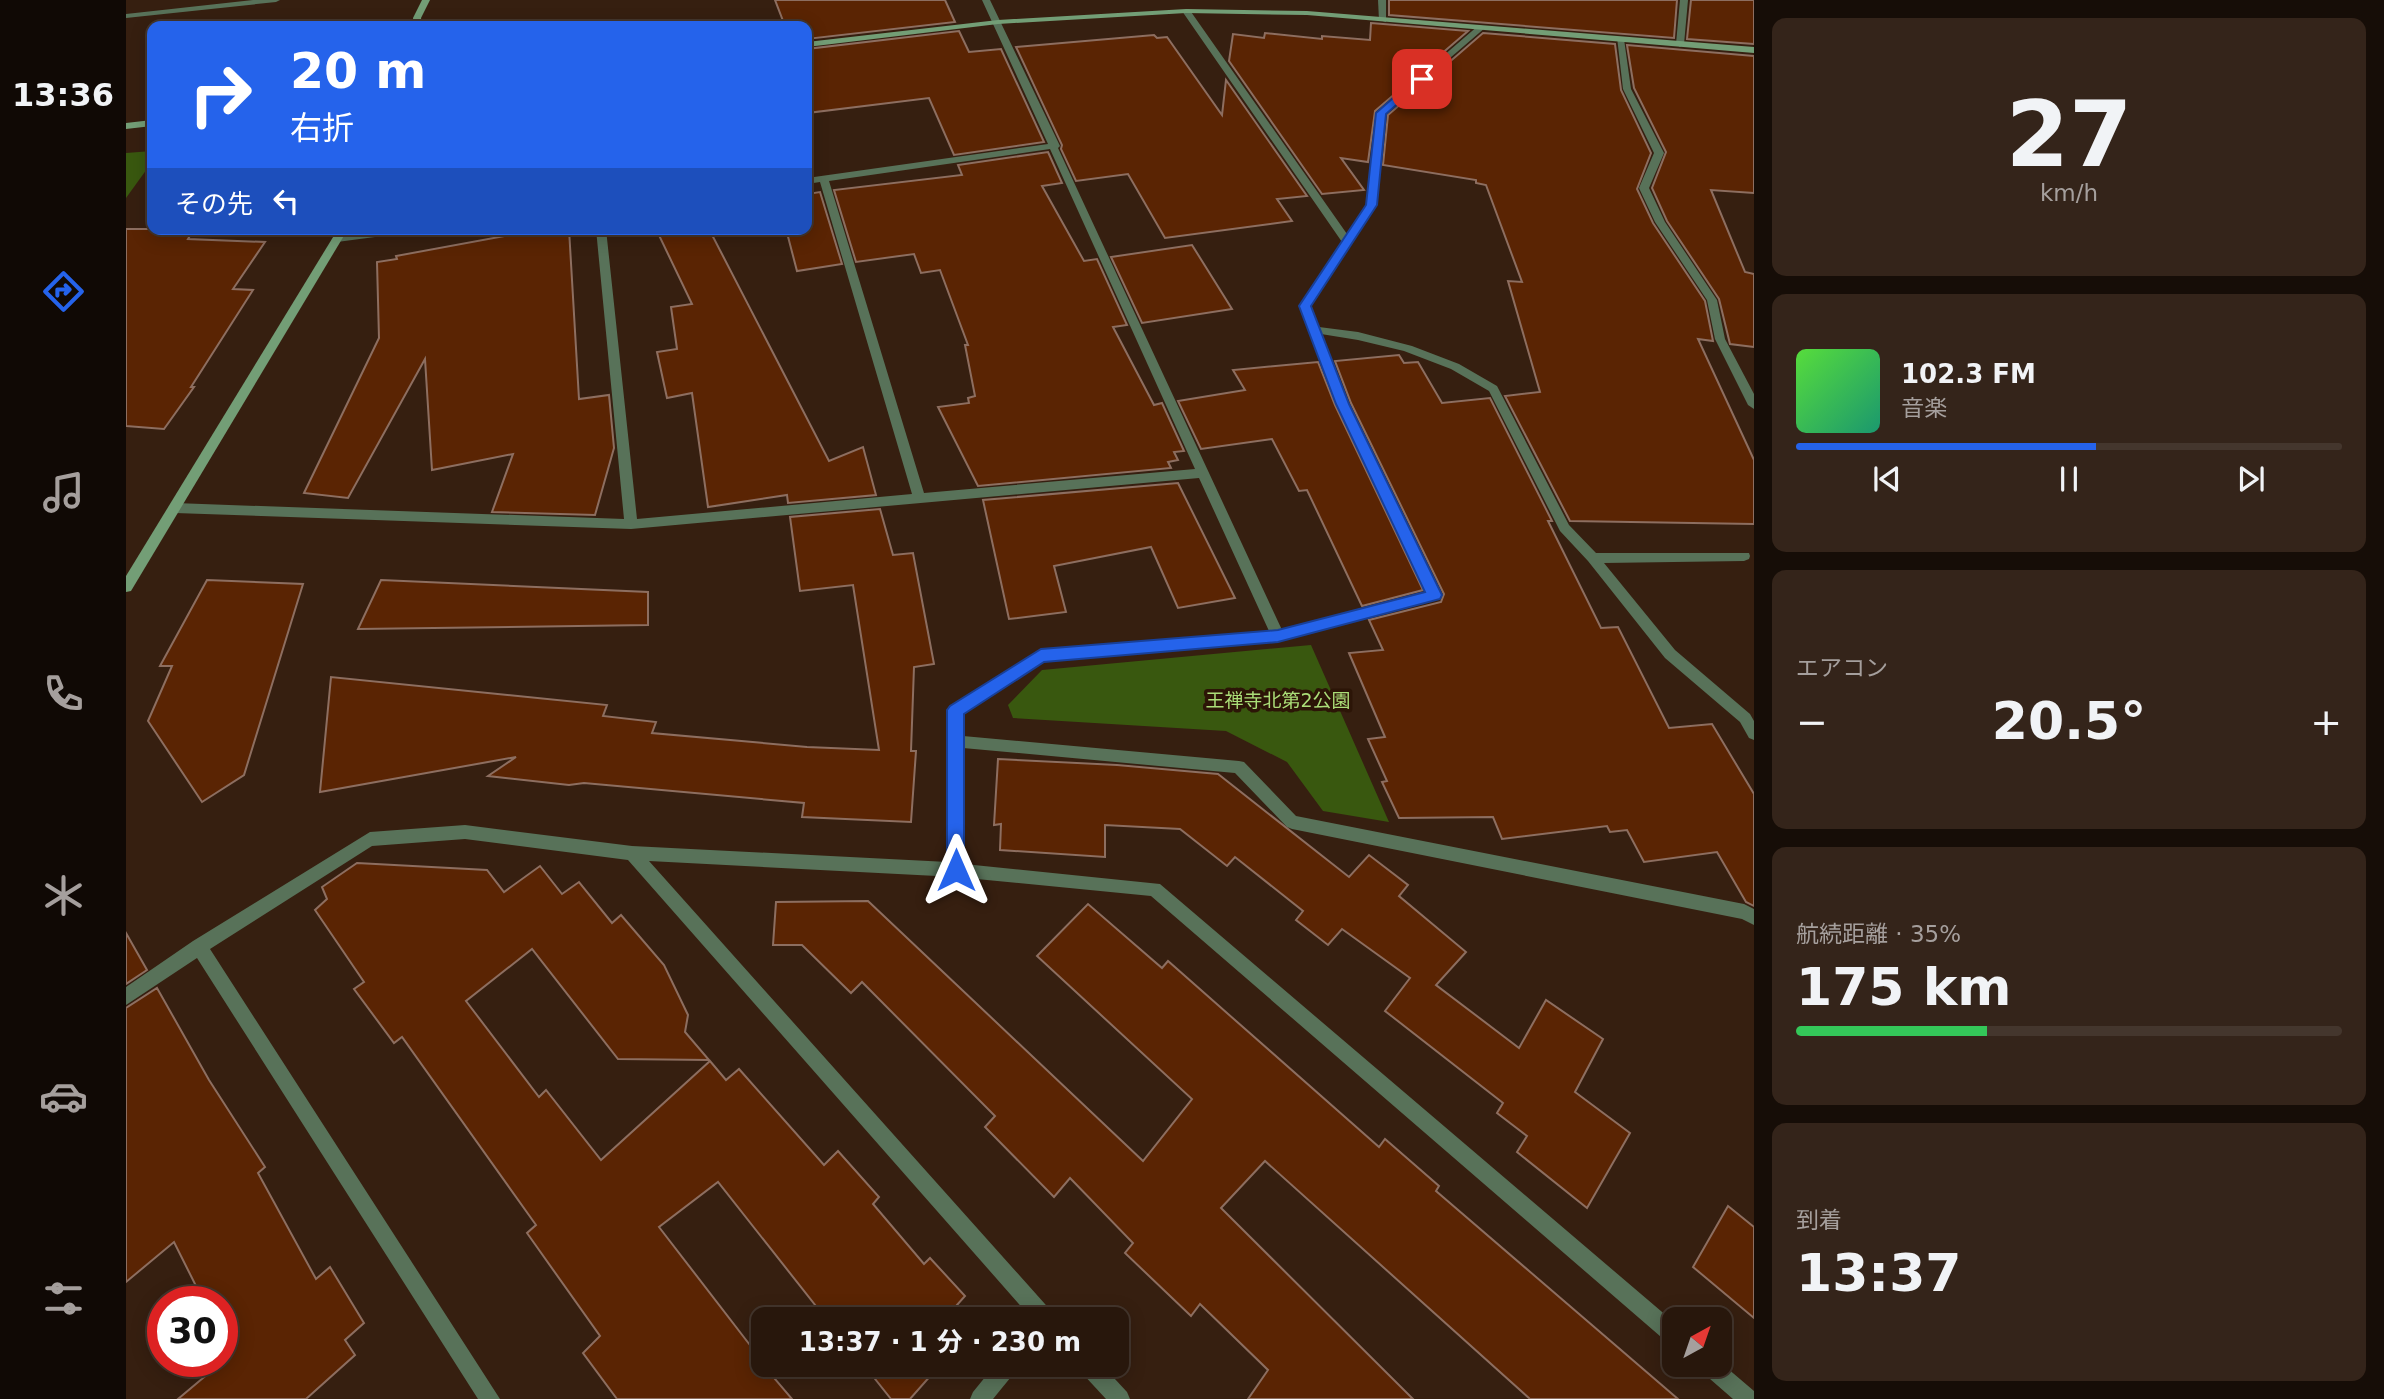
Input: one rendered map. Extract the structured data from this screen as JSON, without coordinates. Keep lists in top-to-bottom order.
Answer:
{
  "parks": ["王禅寺北第2公園"],
  "north": "top right",
  "page": {
    "tabs": "13:36",
    "tile": [
      ["27", "km/h"],
      "エアコン",
      ["航続距離 · 35%", "175 km"],
      ["到着", "13:37"]
    ],
    "turn": ["20 m", "右折"],
    "then": "その先",
    "song": ["102.3 FM", "音楽"],
    "heat": ["−", "20.5°", "+"],
    "limit": "30",
    "trip": "13:37 · 1 分 · 230 m"
  }
}
